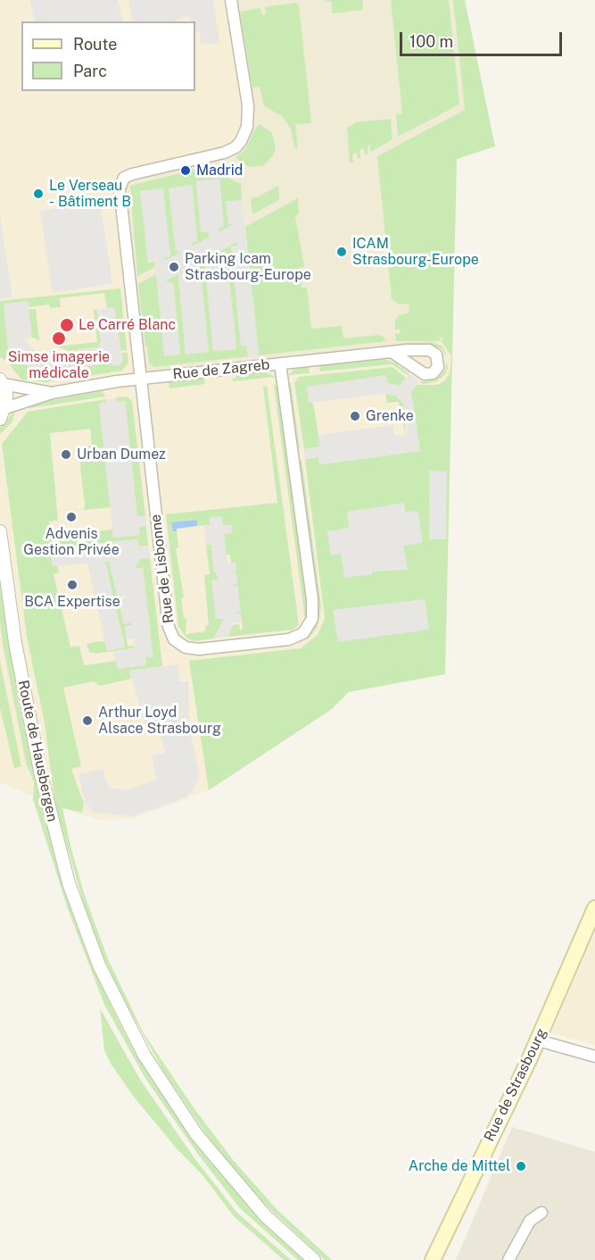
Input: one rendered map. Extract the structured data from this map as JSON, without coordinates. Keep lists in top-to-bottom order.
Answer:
{
  "streets": {
    "main road": ["Rue de Strasbourg"],
    "street": ["Rue de Zagreb", "Rue de Lisbonne", "Route de Hausbergen"]
  },
  "crossings": [
    ["Rue de Zagreb", "Rue de Lisbonne"]
  ],
  "places": [
    "Madrid",
    "Le Verseau - Bâtiment B",
    "ICAM Strasbourg-Europe",
    "Parking Icam Strasbourg-Europe",
    "Le Carré Blanc",
    "Simse imagerie médicale",
    "Grenke",
    "Urban Dumez",
    "Advenis Gestion Privée",
    "BCA Expertise",
    "Arthur Loyd Alsace Strasbourg",
    "Arche de Mittel"
  ],
  "legend": ["Route", "Parc"],
  "scale_bar": "100 m"
}
